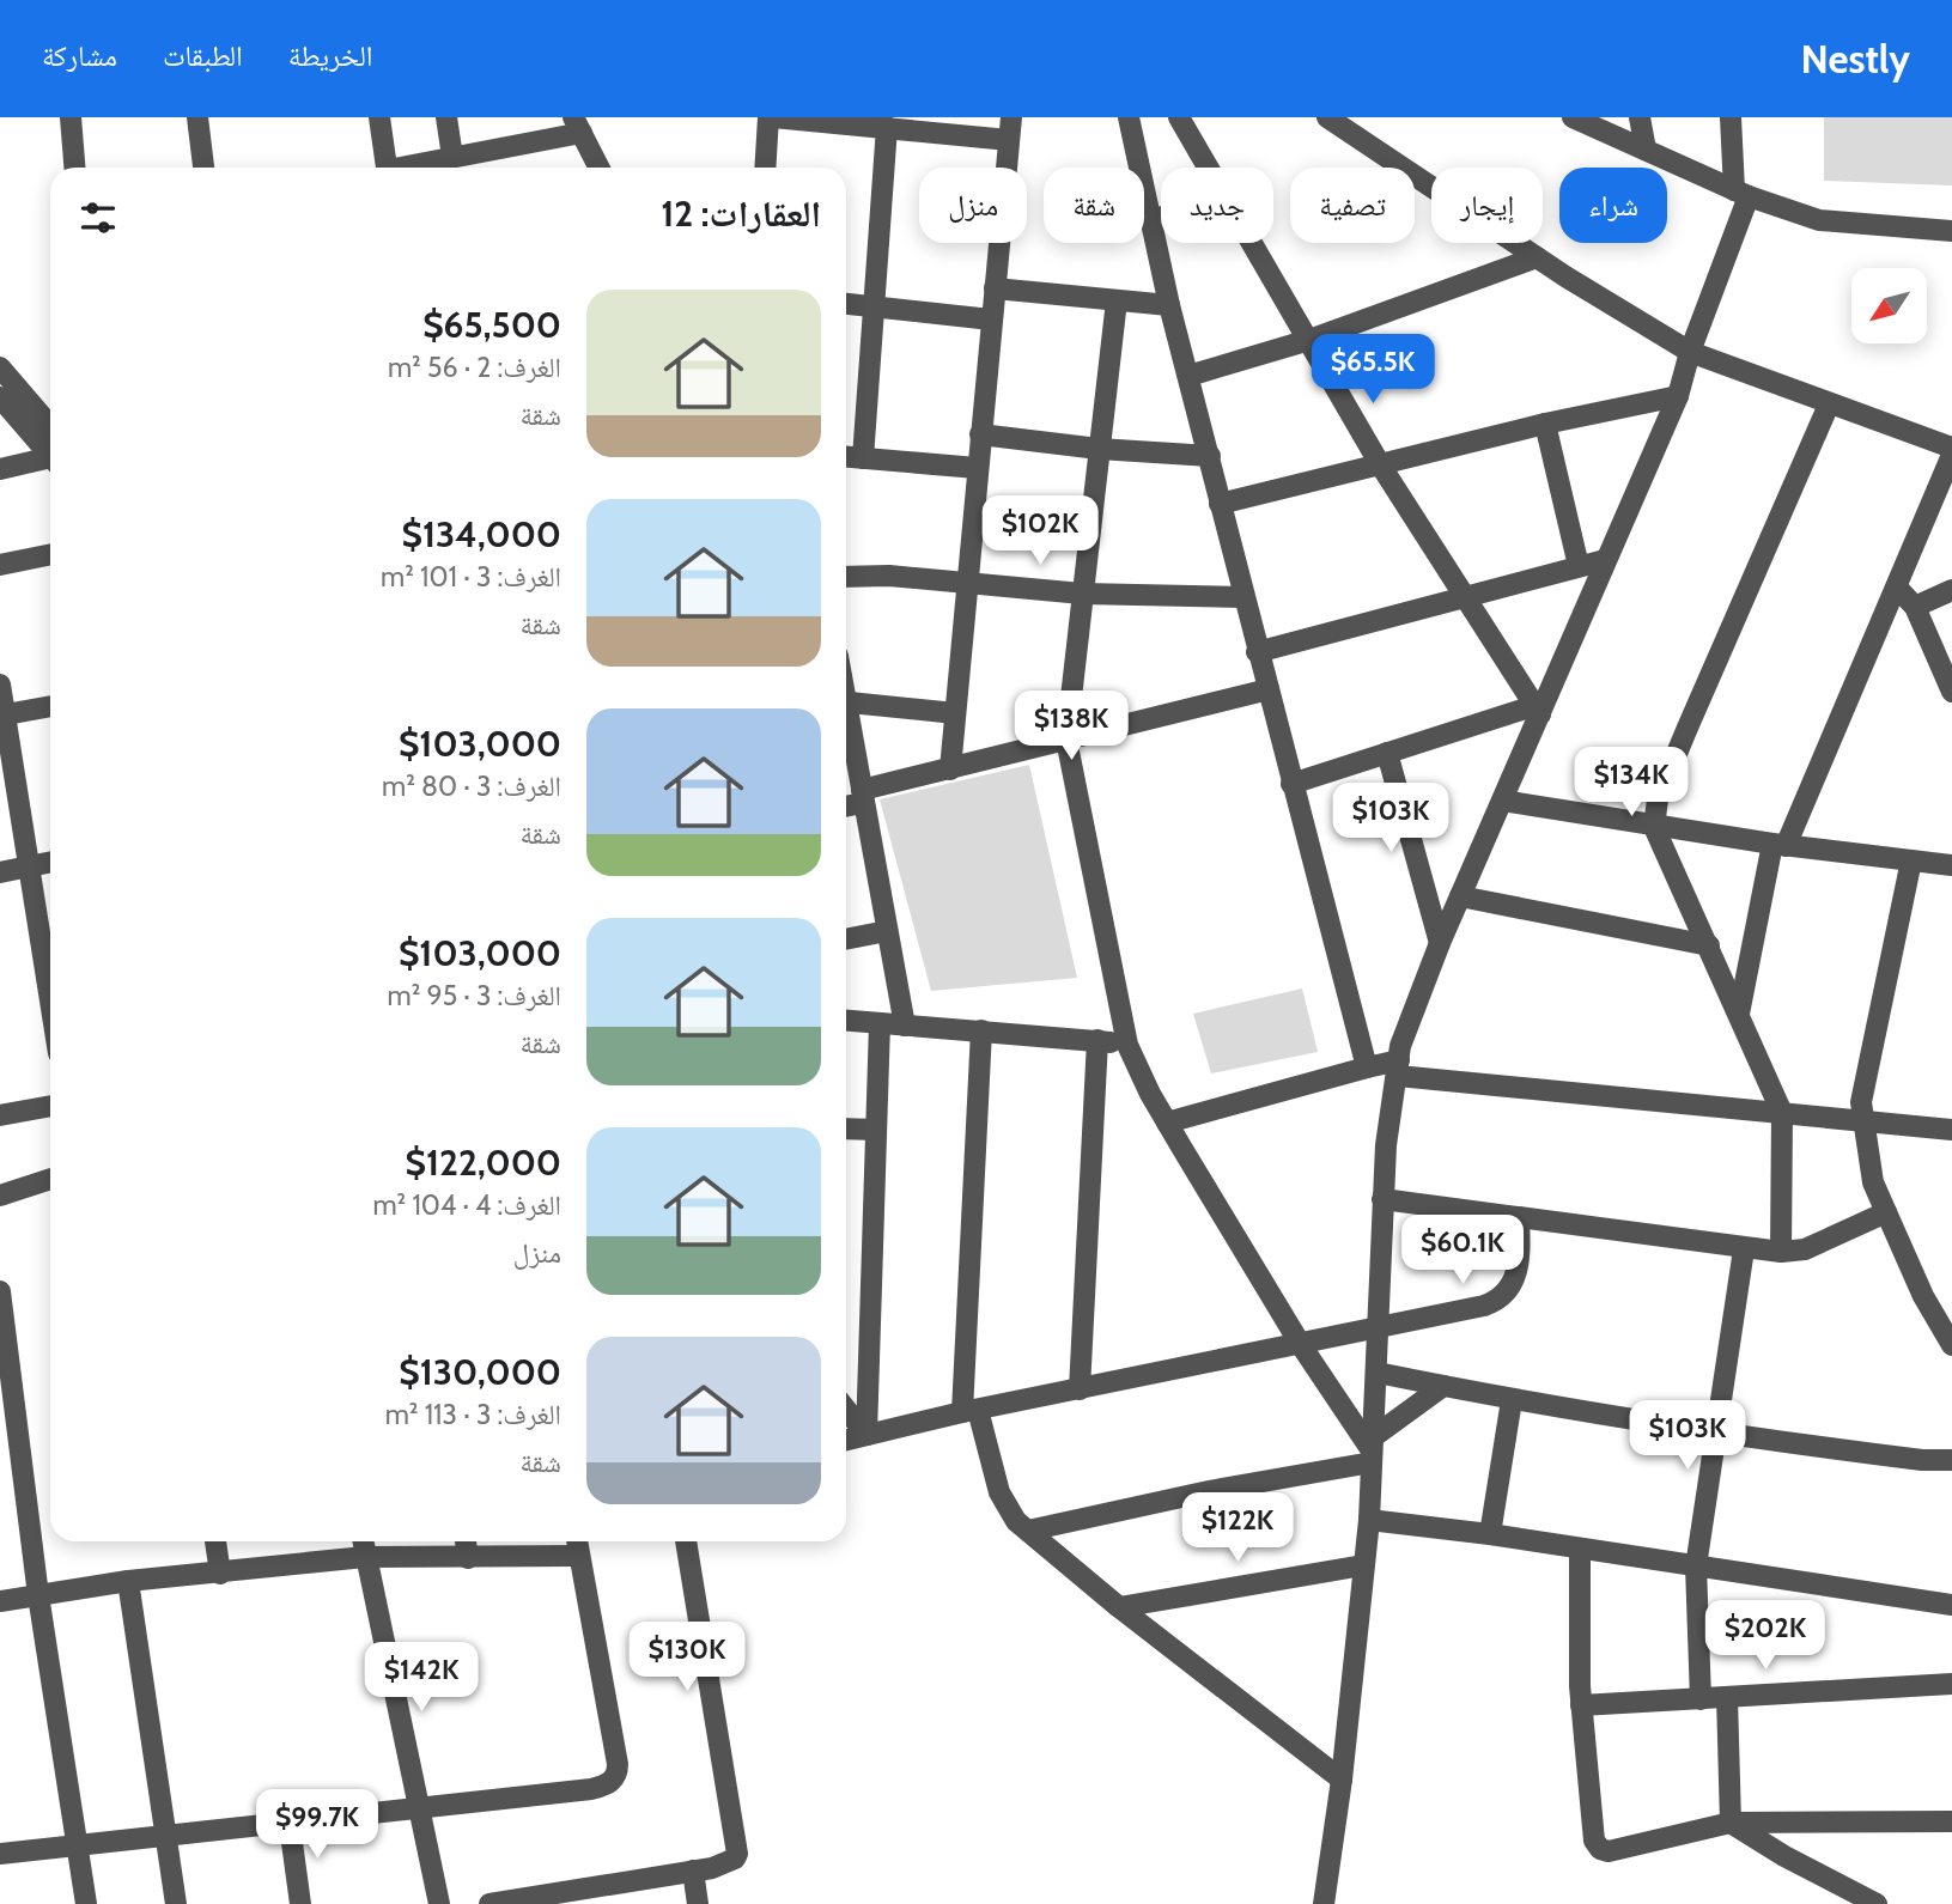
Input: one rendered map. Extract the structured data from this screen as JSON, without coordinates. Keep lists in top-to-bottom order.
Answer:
{
  "north": "bottom left",
  "page": {
    "header": "Nestly",
    "nav": ["الخريطة", "الطبقات", "مشاركة"],
    "chip": [
      "شراء",
      "إيجار",
      "تصفية",
      "جديد",
      "شقة",
      "منزل"
    ],
    "heading": "العقارات: 12",
    "list": [
      {
        "name": "$65,500",
        "note": "الغرف: 2 · 56 m² · شقة"
      },
      {
        "name": "$134,000",
        "note": "الغرف: 3 · 101 m² · شقة"
      },
      {
        "name": "$103,000",
        "note": "الغرف: 3 · 80 m² · شقة"
      },
      {
        "name": "$103,000",
        "note": "الغرف: 3 · 95 m² · شقة"
      },
      {
        "name": "$122,000",
        "note": "الغرف: 4 · 104 m² · منزل"
      },
      {
        "name": "$130,000",
        "note": "الغرف: 3 · 113 m² · شقة"
      }
    ],
    "price": [
      "$65.5K",
      "$102K",
      "$138K",
      "$134K",
      "$103K",
      "$60.1K",
      "$103K",
      "$122K",
      "$202K",
      "$130K",
      "$142K",
      "$99.7K"
    ]
  }
}
